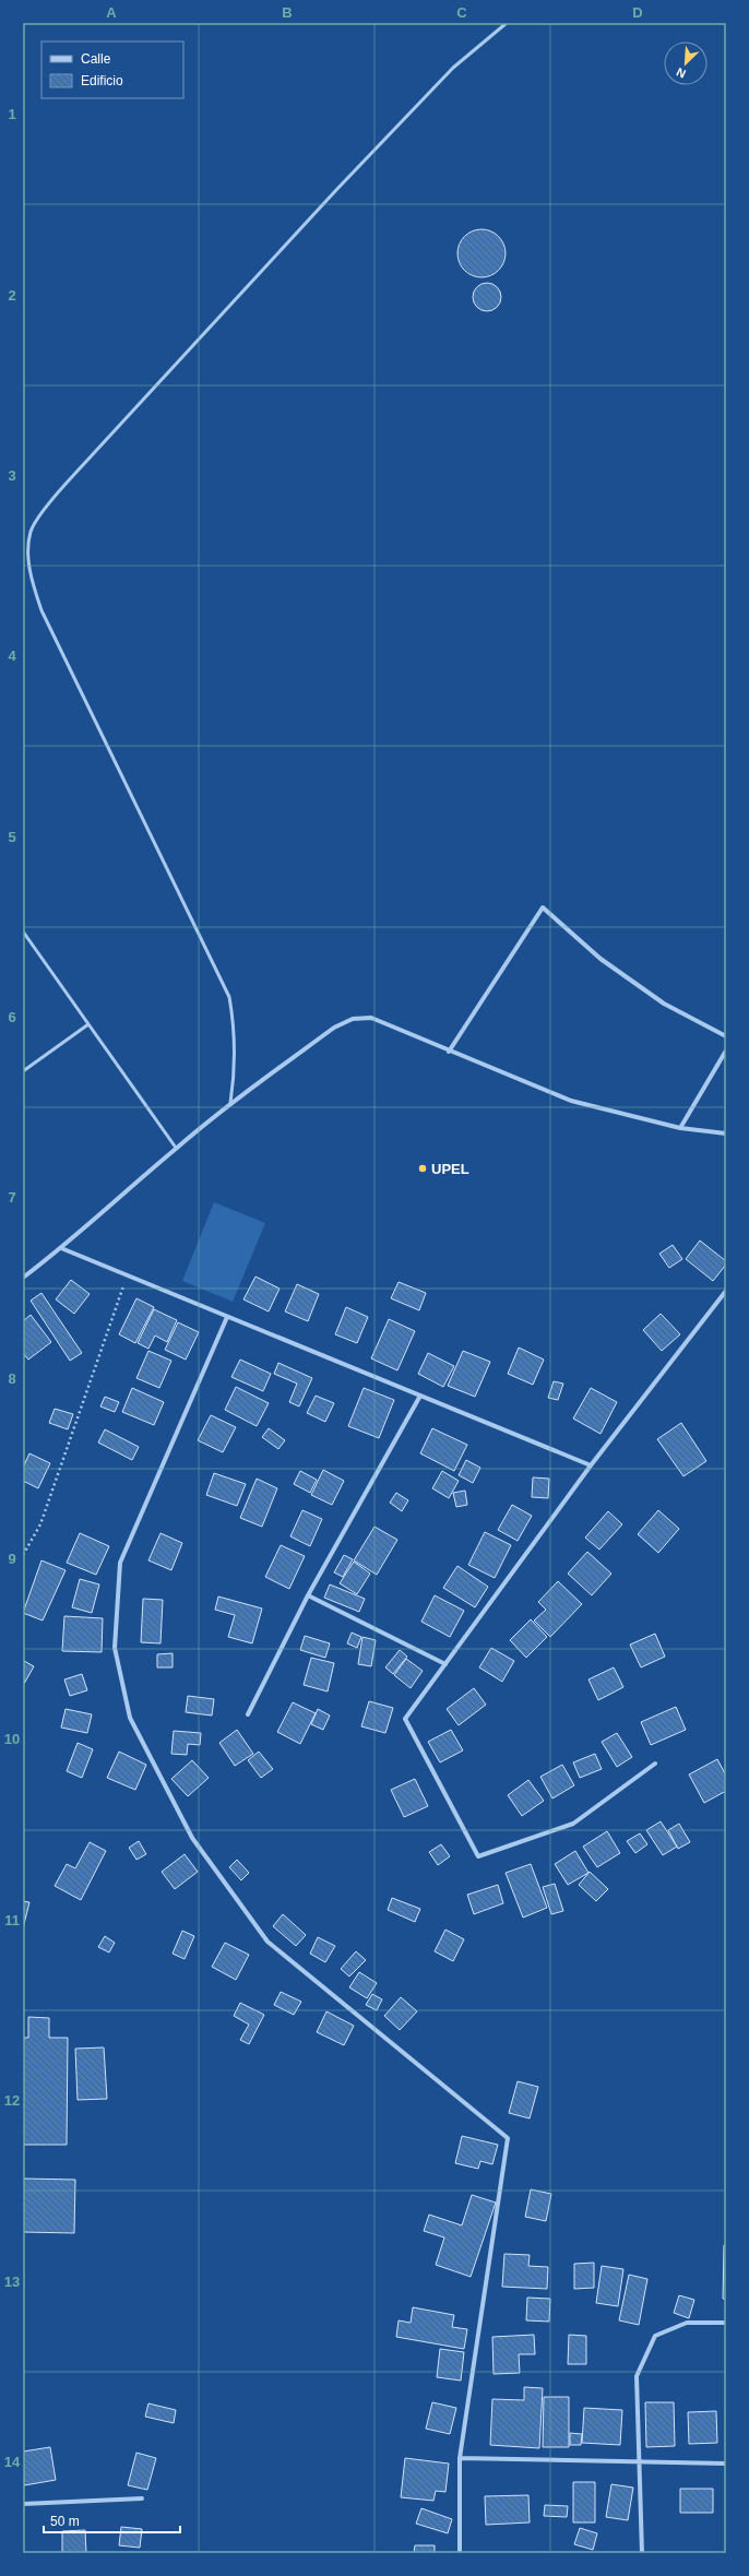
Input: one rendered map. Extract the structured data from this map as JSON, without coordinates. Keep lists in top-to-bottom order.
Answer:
{
  "places": ["UPEL"],
  "legend": ["Calle", "Edificio"],
  "scale_bar": "50 m",
  "north": "bottom left",
  "grid": {
    "columns": [
      "A",
      "B",
      "C",
      "D"
    ],
    "rows": [
      "1",
      "2",
      "3",
      "4",
      "5",
      "6",
      "7",
      "8",
      "9",
      "10",
      "11",
      "12",
      "13",
      "14"
    ]
  }
}
